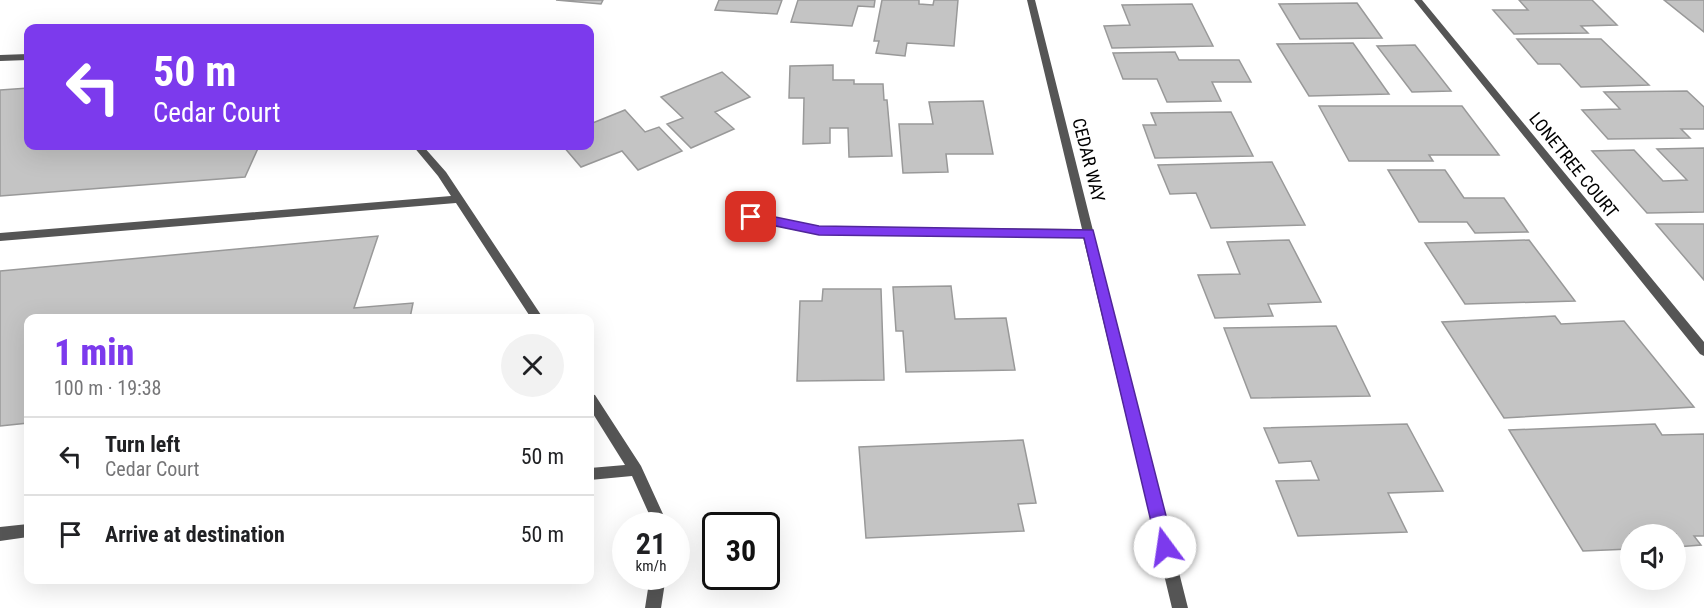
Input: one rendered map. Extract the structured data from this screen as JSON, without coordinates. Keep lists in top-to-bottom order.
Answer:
{
  "streets": {
    "street": ["CEDAR WAY", "LONETREE COURT"]
  },
  "page": {
    "turn": ["50 m", "Cedar Court"],
    "heading": ["1 min", "100 m · 19:38"],
    "list": [
      {
        "name": "Turn left",
        "note": "Cedar Court",
        "value": "50 m"
      },
      {
        "name": "Arrive at destination",
        "value": "50 m"
      }
    ],
    "speed": "21 km/h",
    "limit": "30"
  }
}
